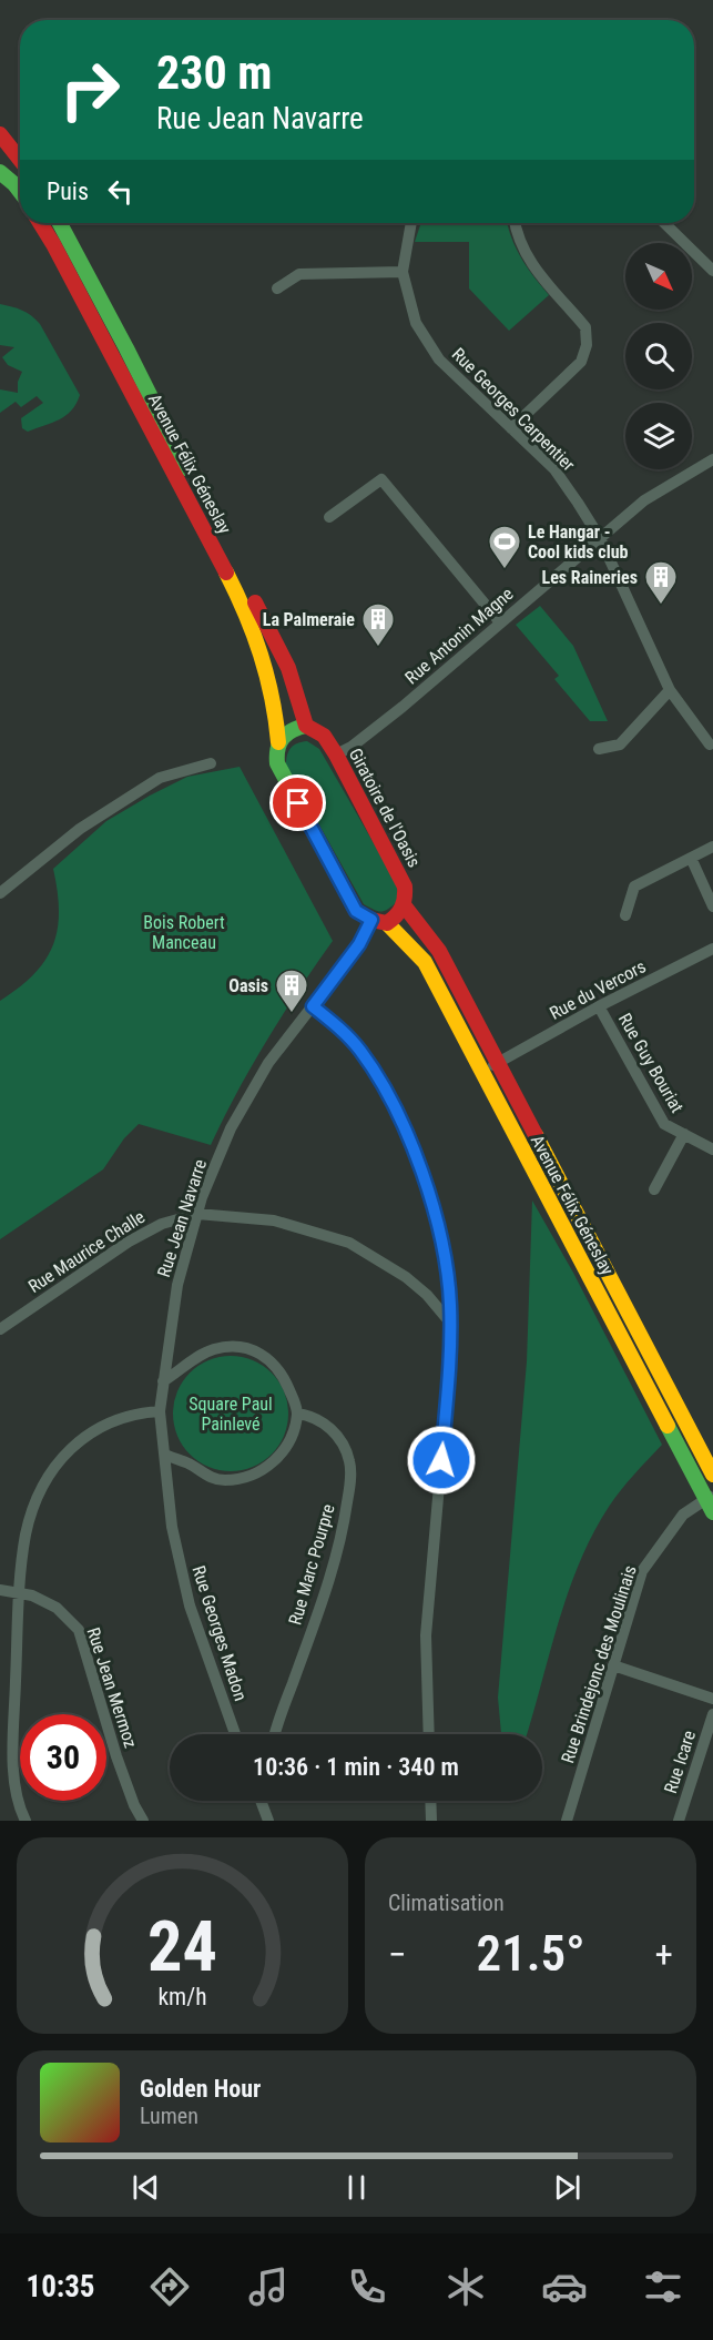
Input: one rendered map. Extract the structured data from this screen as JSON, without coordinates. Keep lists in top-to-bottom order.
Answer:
{
  "streets": {
    "main road": ["Avenue Félix Géneslay", "Giratoire de l'Oasis"],
    "street": [
      "Rue Georges Carpentier",
      "Rue Antonin Magne",
      "Rue du Vercors",
      "Rue Guy Bouriat",
      "Rue Jean Navarre",
      "Rue Maurice Challe",
      "Rue Marc Pourpre",
      "Rue Georges Madon",
      "Rue Brindejonc des Moulinais",
      "Rue Jean Mermoz",
      "Rue Icare"
    ]
  },
  "crossings": [
    ["Rue Georges Carpentier", "Rue Antonin Magne"],
    ["Avenue Félix Géneslay", "Giratoire de l'Oasis"],
    ["Avenue Félix Géneslay", "Rue du Vercors"],
    ["Avenue Félix Géneslay", "Rue Jean Navarre"],
    ["Avenue Félix Géneslay", "Rue Brindejonc des Moulinais"],
    ["Rue Antonin Magne", "Giratoire de l'Oasis"],
    ["Rue du Vercors", "Rue Guy Bouriat"],
    ["Rue Jean Navarre", "Rue Maurice Challe"],
    ["Rue Jean Navarre", "Rue Marc Pourpre"],
    ["Rue Jean Navarre", "Rue Georges Madon"],
    ["Rue Marc Pourpre", "Rue Georges Madon"]
  ],
  "parks": ["Bois Robert Manceau", "Square Paul Painlevé"],
  "places": {
    "sports": ["Le Hangar - Cool kids club"],
    "building": ["Les Raineries", "La Palmeraie", "Oasis"]
  },
  "north": "bottom right",
  "page": {
    "turn": ["230 m", "Rue Jean Navarre"],
    "then": "Puis",
    "limit": "30",
    "trip": "10:36 · 1 min · 340 m",
    "tile": "Climatisation",
    "heat": ["−", "21.5°", "+"],
    "song": ["Golden Hour", "Lumen"],
    "tabs": "10:35",
    "gauge": ["24", "km/h"]
  }
}
